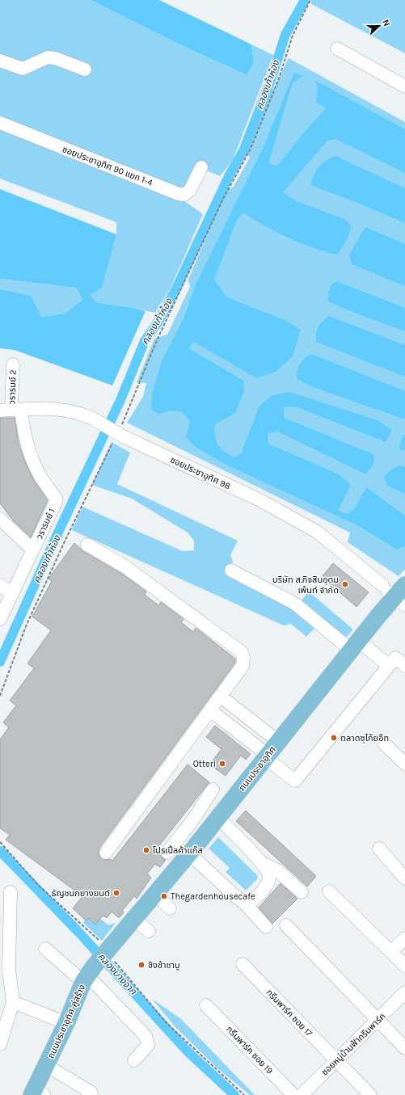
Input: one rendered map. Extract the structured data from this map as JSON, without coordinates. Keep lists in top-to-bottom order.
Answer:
{
  "streets": {
    "main road": ["ถนนประชาอุทิศ", "ถนนประชาอุทิศ-คู่สร้าง"],
    "street": [
      "ซอยประชาอุทิศ 90 แยก 1-4",
      "วรารมย์ 2",
      "ซอยประชาอุทิศ 98",
      "วรารมย์ 1",
      "กรีนพาร์ค ซอย 17",
      "ซอยหมู่บ้านฟ้ากรีนพาร์ค",
      "กรีนพาร์ค ซอย 19"
    ]
  },
  "crossings": [
    ["วรารมย์ 2", "ซอยประชาอุทิศ 98"],
    ["วรารมย์ 2", "วรารมย์ 1"],
    ["ซอยประชาอุทิศ 98", "วรารมย์ 1"],
    ["ซอยประชาอุทิศ 98", "ถนนประชาอุทิศ"],
    ["ถนนประชาอุทิศ", "ถนนประชาอุทิศ-คู่สร้าง"],
    ["กรีนพาร์ค ซอย 17", "ซอยหมู่บ้านฟ้ากรีนพาร์ค"]
  ],
  "water": ["คลองเก้าห้อง", "คลองบางจาก"],
  "places": [
    "บริษัท ส.กิจสินอุดม เพ้นท์ จำกัด",
    "ตลาดซุโก้ยอีท",
    "Otteri",
    "โปรเปิ้ลค้าแก๊ส",
    "ธัญชนกยางยนต์",
    "Thegardenhousecafe",
    "ชิงช้าชาบู"
  ],
  "north": "right"
}
